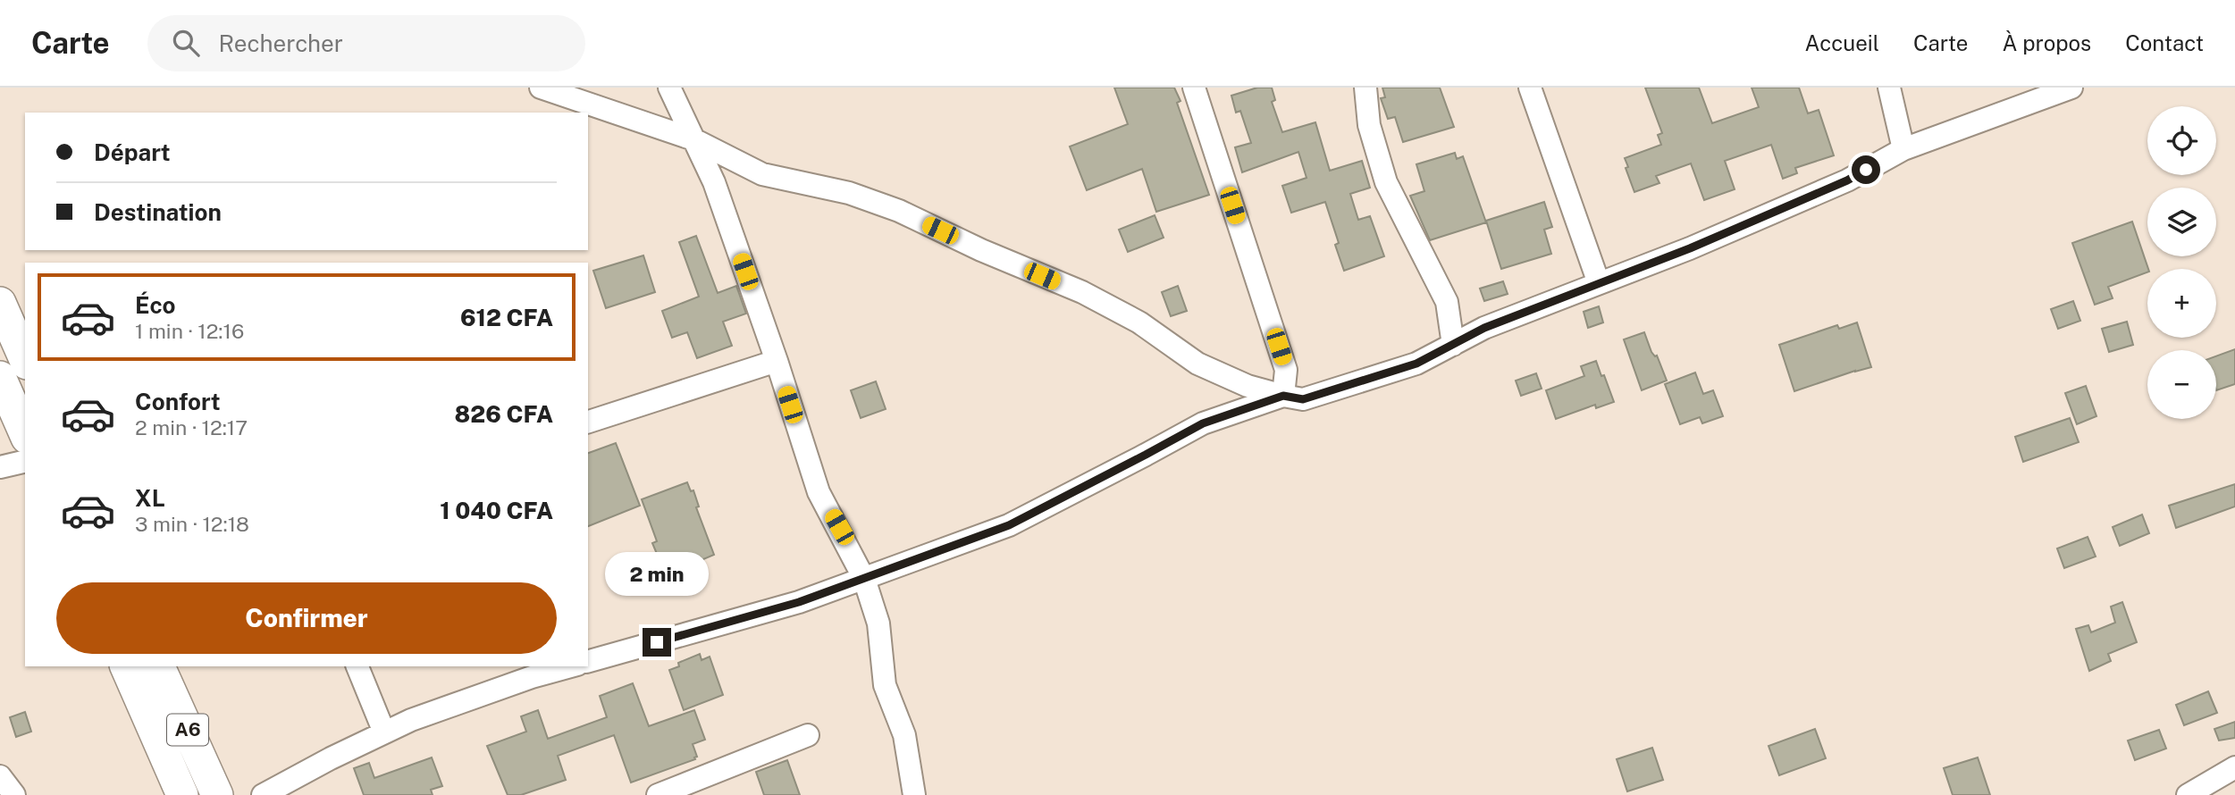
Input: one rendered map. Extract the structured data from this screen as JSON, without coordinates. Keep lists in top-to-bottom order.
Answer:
{
  "streets": {
    "highway": ["A6"]
  },
  "page": {
    "header": "Carte",
    "search": "Rechercher",
    "nav": [
      "Accueil",
      "Carte",
      "À propos",
      "Contact"
    ],
    "map_buttons": ["+", "−"],
    "banner": ["Départ", "Destination"],
    "list": [
      {
        "name": "Éco",
        "note": "1 min · 12:16",
        "value": "612 CFA"
      },
      {
        "name": "Confort",
        "note": "2 min · 12:17",
        "value": "826 CFA"
      },
      {
        "name": "XL",
        "note": "3 min · 12:18",
        "value": "1 040 CFA"
      }
    ],
    "bubble": "2 min",
    "buttons": "Confirmer"
  }
}
